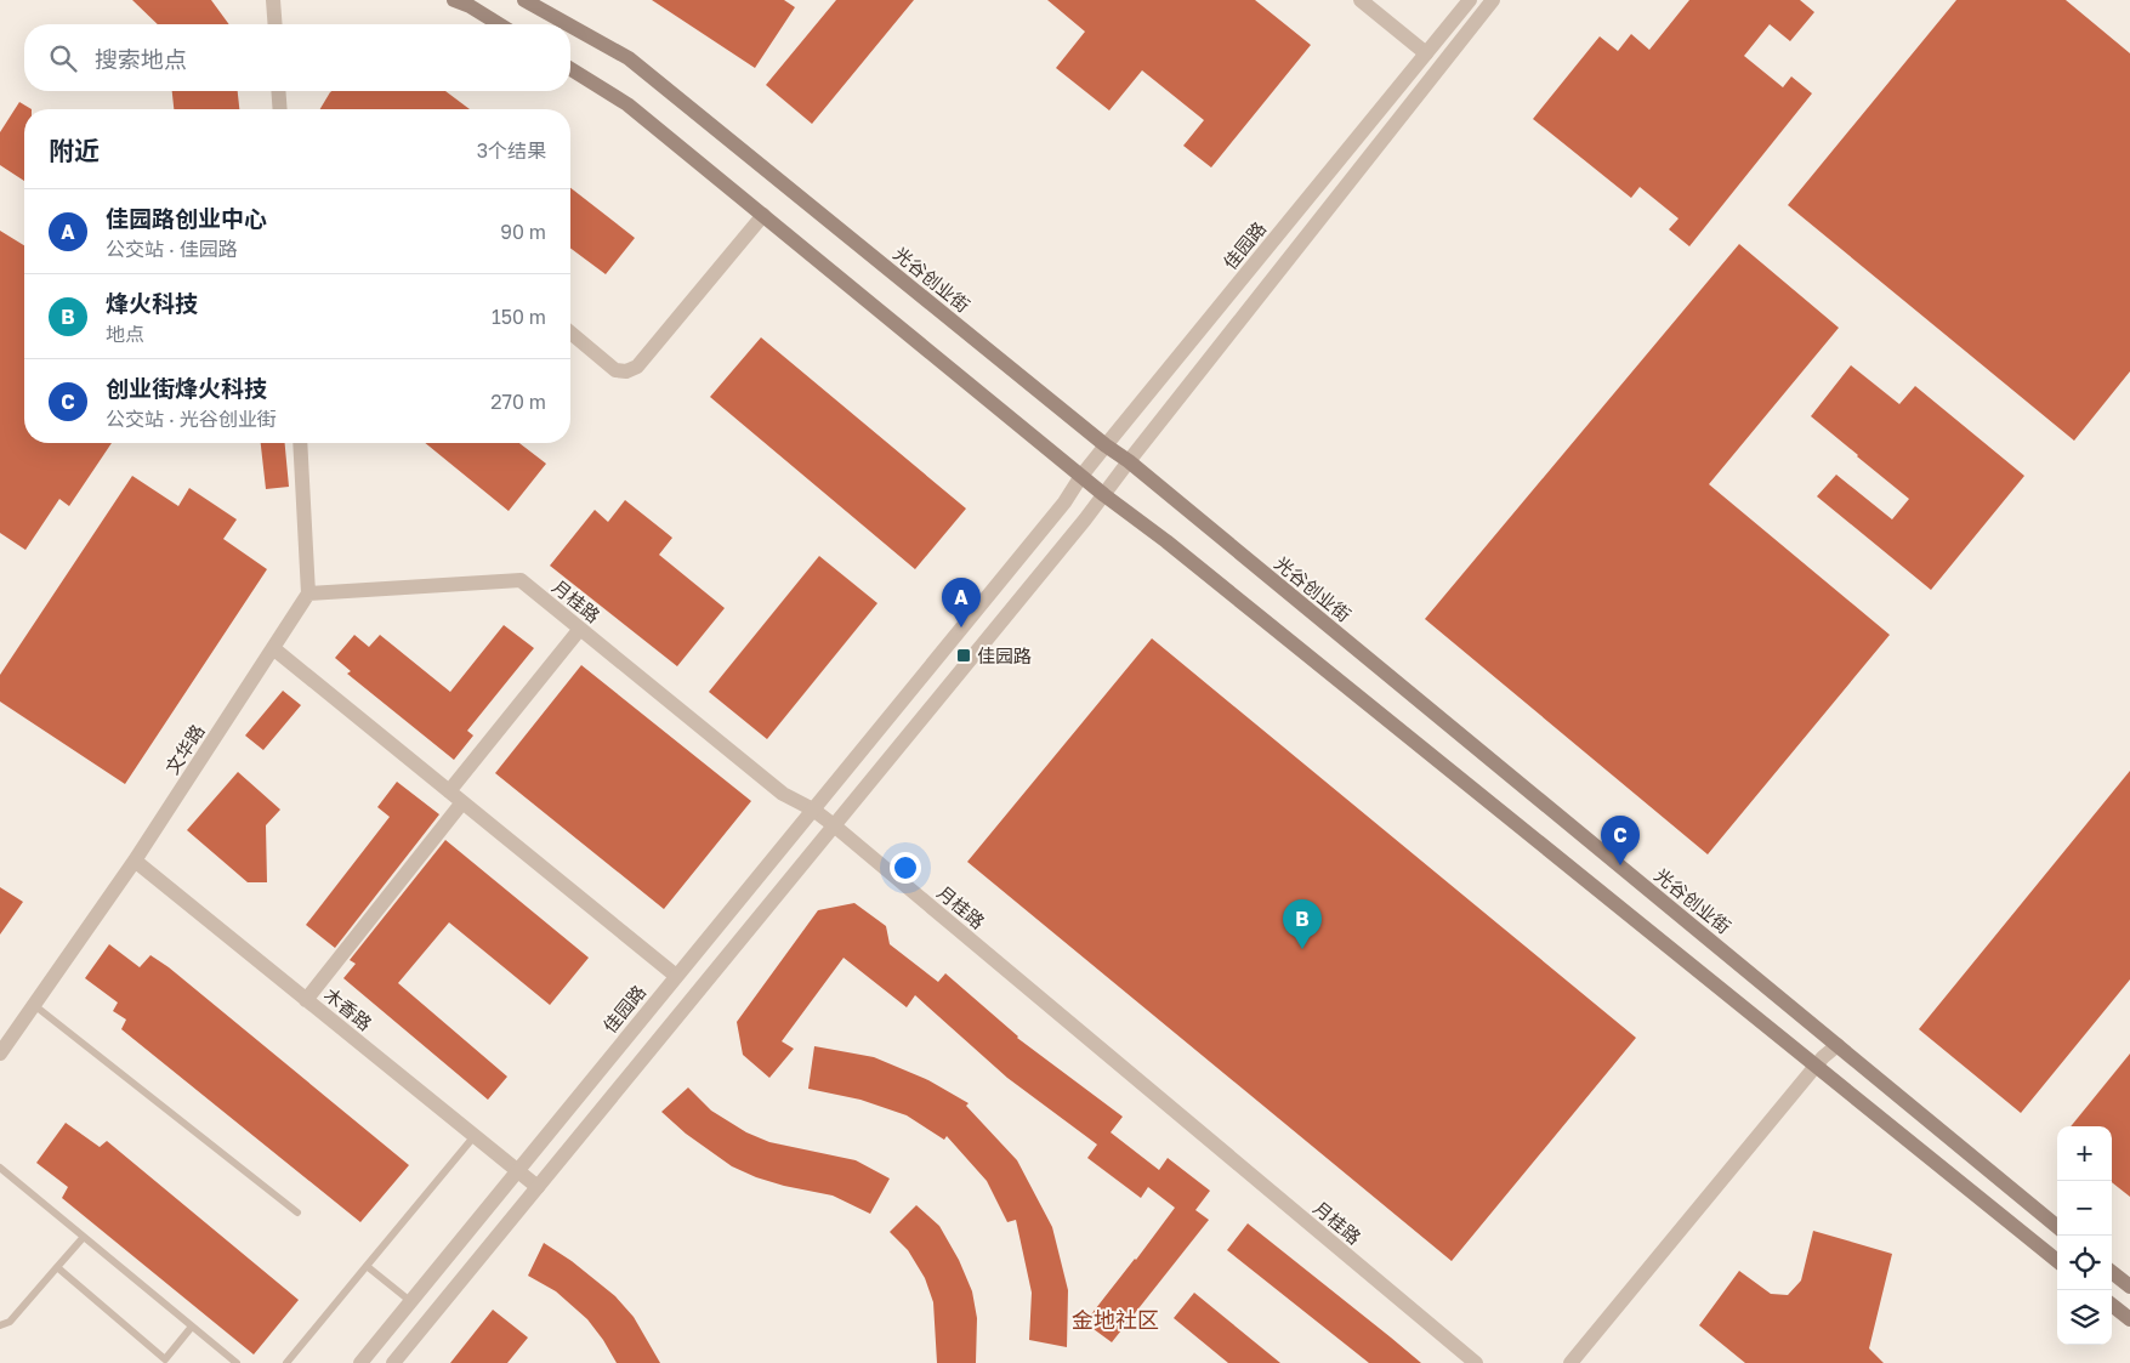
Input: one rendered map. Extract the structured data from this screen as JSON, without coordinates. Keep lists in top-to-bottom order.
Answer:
{
  "streets": {
    "main road": ["光谷创业街"],
    "street": [
      "佳园路",
      "月桂路",
      "文华路",
      "木香路"
    ]
  },
  "crossings": [
    ["佳园路", "光谷创业街"],
    ["佳园路", "月桂路"],
    ["佳园路", "木香路"],
    ["月桂路", "文华路"],
    ["文华路", "木香路"]
  ],
  "districts": ["金地社区"],
  "places": {
    "transit": ["佳园路"]
  },
  "page": {
    "search": "搜索地点",
    "heading": ["附近", "3个结果"],
    "list": [
      {
        "mark": "A",
        "name": "佳园路创业中心",
        "note": "公交站 · 佳园路",
        "value": "90 m"
      },
      {
        "mark": "B",
        "name": "烽火科技",
        "note": "地点",
        "value": "150 m"
      },
      {
        "mark": "C",
        "name": "创业街烽火科技",
        "note": "公交站 · 光谷创业街",
        "value": "270 m"
      }
    ],
    "pins": ["A", "C", "B"],
    "map_buttons": ["+", "−"]
  }
}
